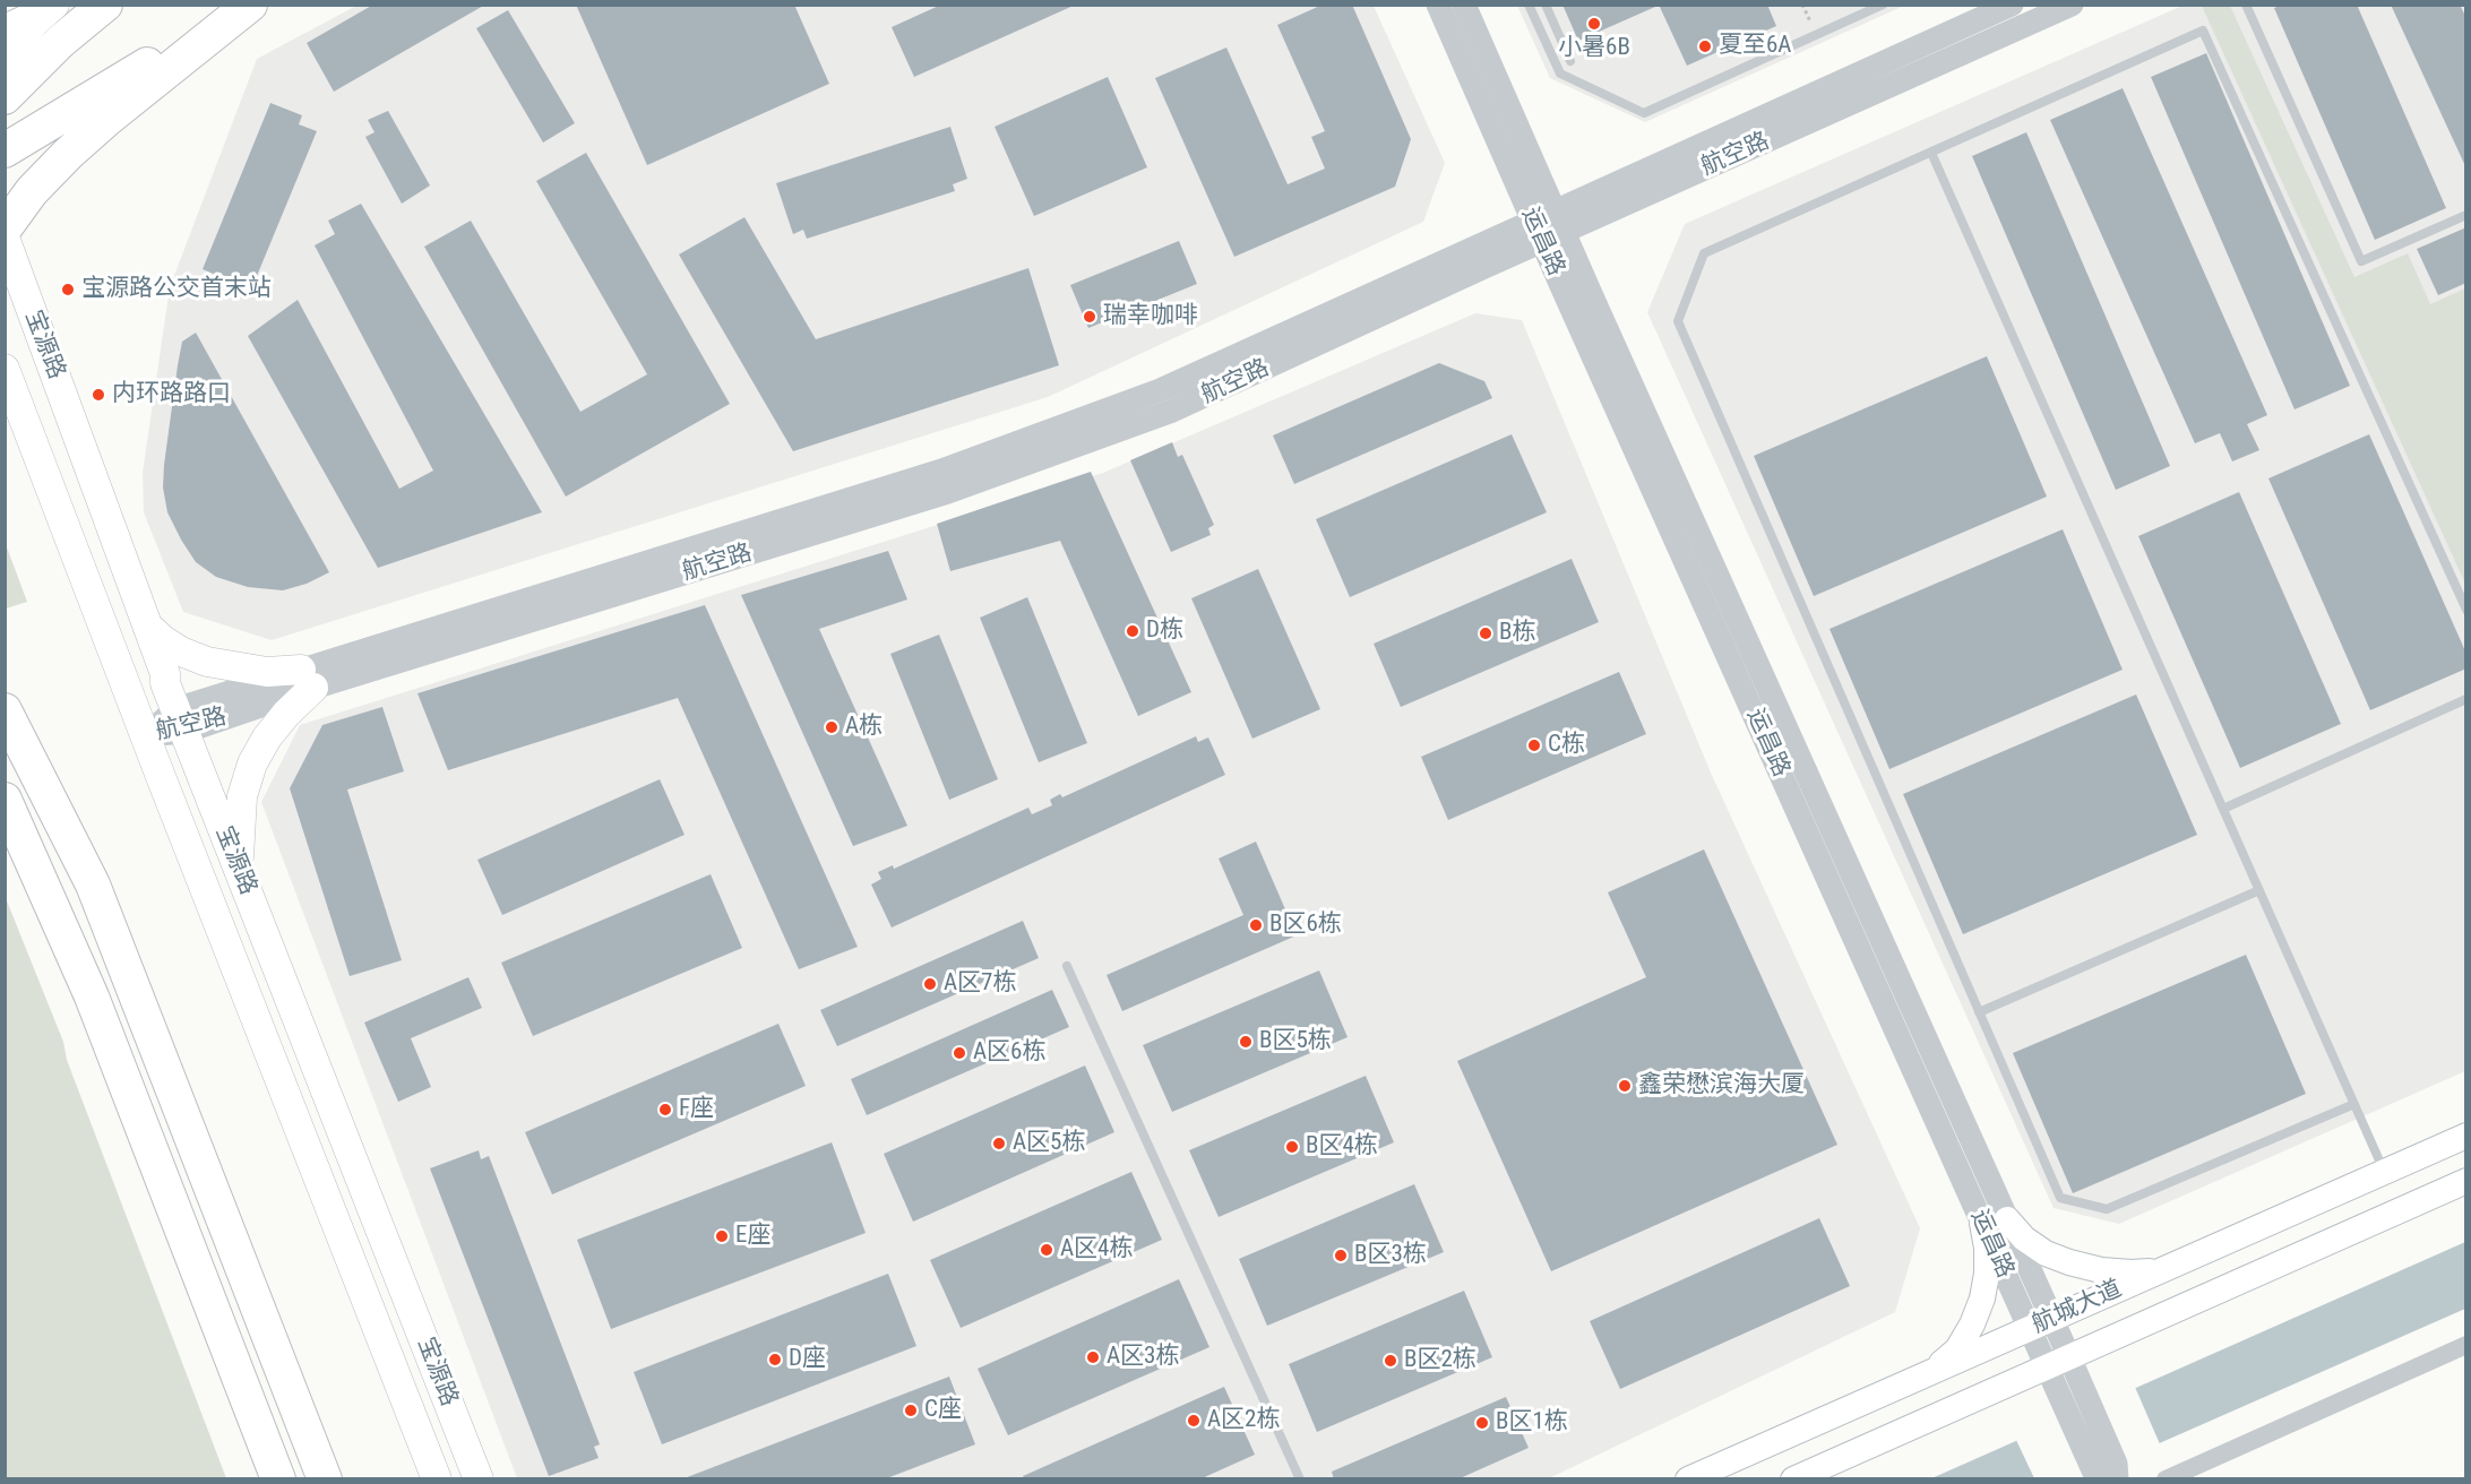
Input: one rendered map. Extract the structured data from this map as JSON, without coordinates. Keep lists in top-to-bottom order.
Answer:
{
  "streets": {
    "main road": ["宝源路", "航城大道"],
    "street": ["航空路", "运昌路"]
  },
  "crossings": [
    ["航空路", "运昌路"],
    ["航空路", "宝源路"],
    ["运昌路", "航城大道"]
  ],
  "places": [
    "小暑6B",
    "夏至6A",
    "宝源路公交首末站",
    "瑞幸咖啡",
    "内环路路口",
    "D栋",
    "B栋",
    "A栋",
    "C栋",
    "B区6栋",
    "A区7栋",
    "B区5栋",
    "A区6栋",
    "鑫荣懋滨海大厦",
    "F座",
    "A区5栋",
    "B区4栋",
    "E座",
    "A区4栋",
    "B区3栋",
    "A区3栋",
    "D座",
    "B区2栋",
    "C座",
    "A区2栋",
    "B区1栋"
  ]
}
